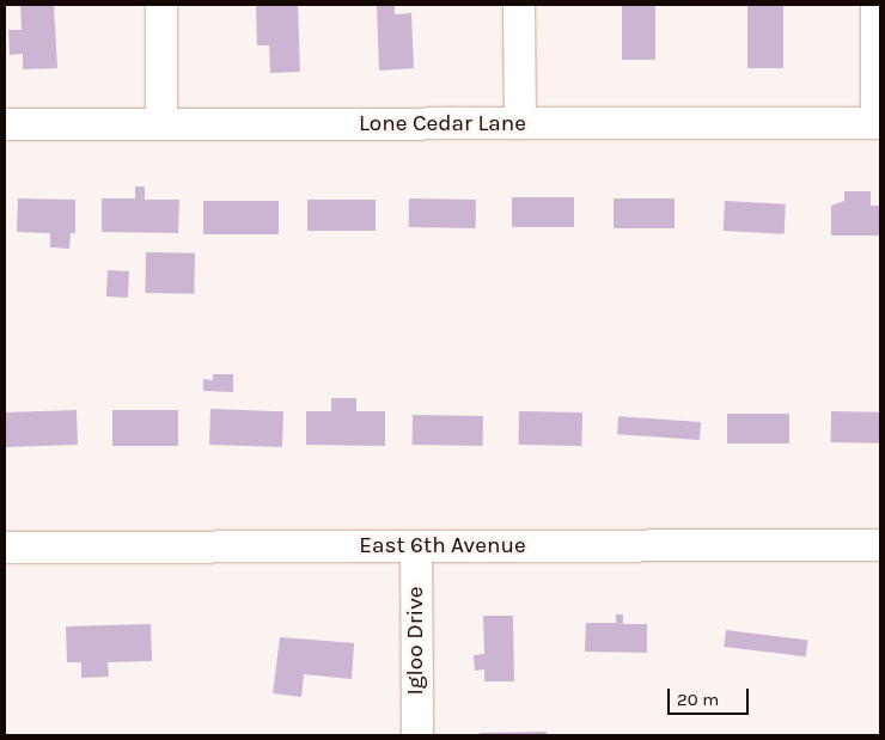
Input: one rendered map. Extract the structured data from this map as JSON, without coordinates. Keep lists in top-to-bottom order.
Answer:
{
  "streets": {
    "street": ["Lone Cedar Lane", "East 6th Avenue", "Igloo Drive"]
  },
  "crossings": [
    ["East 6th Avenue", "Igloo Drive"]
  ],
  "scale_bar": "20 m"
}
